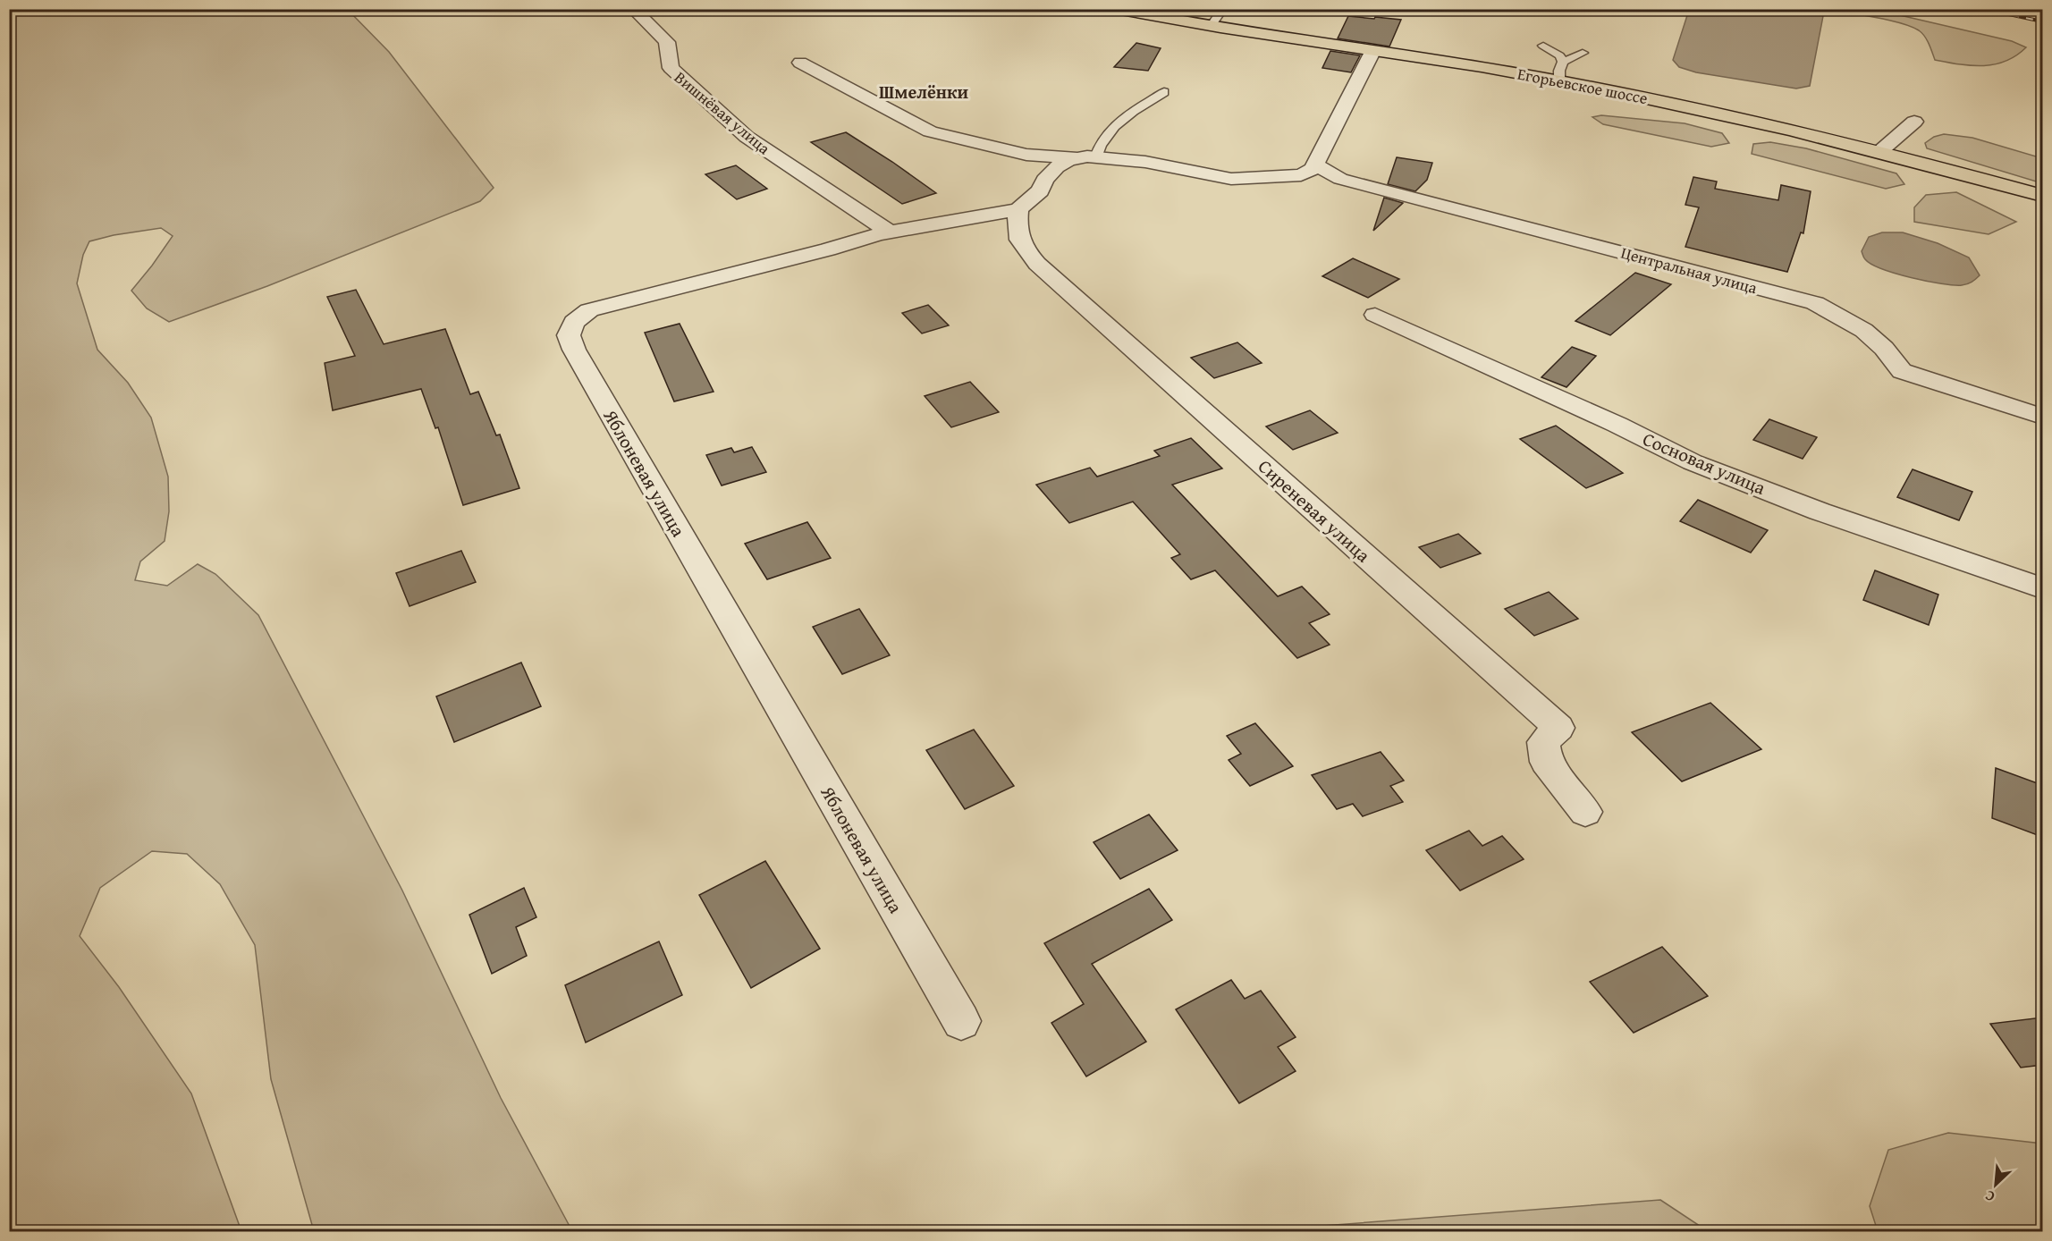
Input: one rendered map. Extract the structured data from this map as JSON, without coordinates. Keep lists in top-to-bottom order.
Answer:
{
  "streets": {
    "main road": ["Егорьевское шоссе"],
    "street": [
      "Вишнёвая улица",
      "Центральная улица",
      "Сосновая улица",
      "Яблоневая улица",
      "Сиреневая улица"
    ]
  },
  "crossings": [
    ["Вишнёвая улица", "Яблоневая улица"],
    ["Яблоневая улица", "Сиреневая улица"]
  ],
  "districts": ["Шмелёнки"],
  "north": "bottom left"
}
